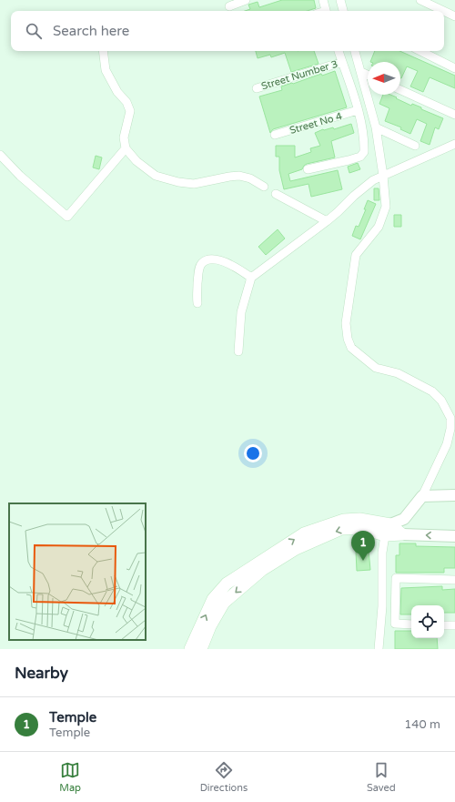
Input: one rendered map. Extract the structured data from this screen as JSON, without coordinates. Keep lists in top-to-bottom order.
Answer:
{
  "streets": {
    "street": ["Street Number 3", "Street No 4"]
  },
  "north": "left",
  "page": {
    "search": "Search here",
    "pins": "1",
    "heading": "Nearby",
    "list": [
      {
        "mark": "1",
        "name": "Temple",
        "note": "Temple",
        "value": "140 m"
      }
    ],
    "nav": ["Map", "Directions", "Saved"]
  }
}
